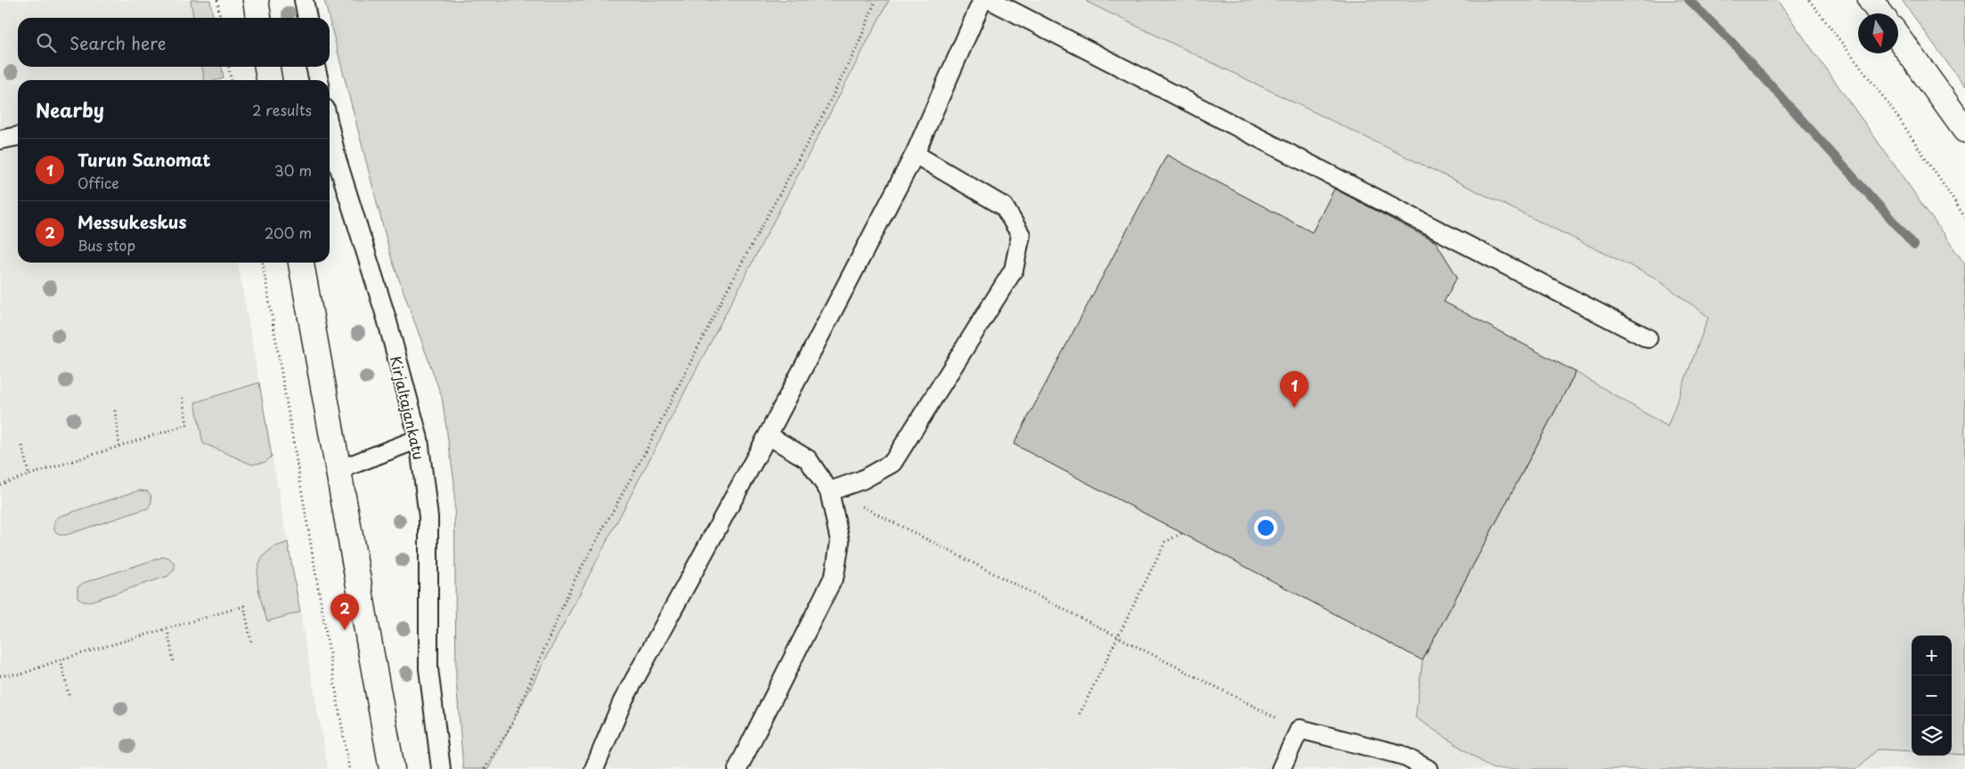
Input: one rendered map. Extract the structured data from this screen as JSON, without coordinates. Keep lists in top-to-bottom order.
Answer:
{
  "streets": {
    "lane": ["Kirjaltajankatu"]
  },
  "north": "bottom",
  "page": {
    "search": "Search here",
    "heading": ["Nearby", "2 results"],
    "list": [
      {
        "mark": "1",
        "name": "Turun Sanomat",
        "note": "Office",
        "value": "30 m"
      },
      {
        "mark": "2",
        "name": "Messukeskus",
        "note": "Bus stop",
        "value": "200 m"
      }
    ],
    "pins": ["1", "2"],
    "map_buttons": ["+", "−"]
  }
}
